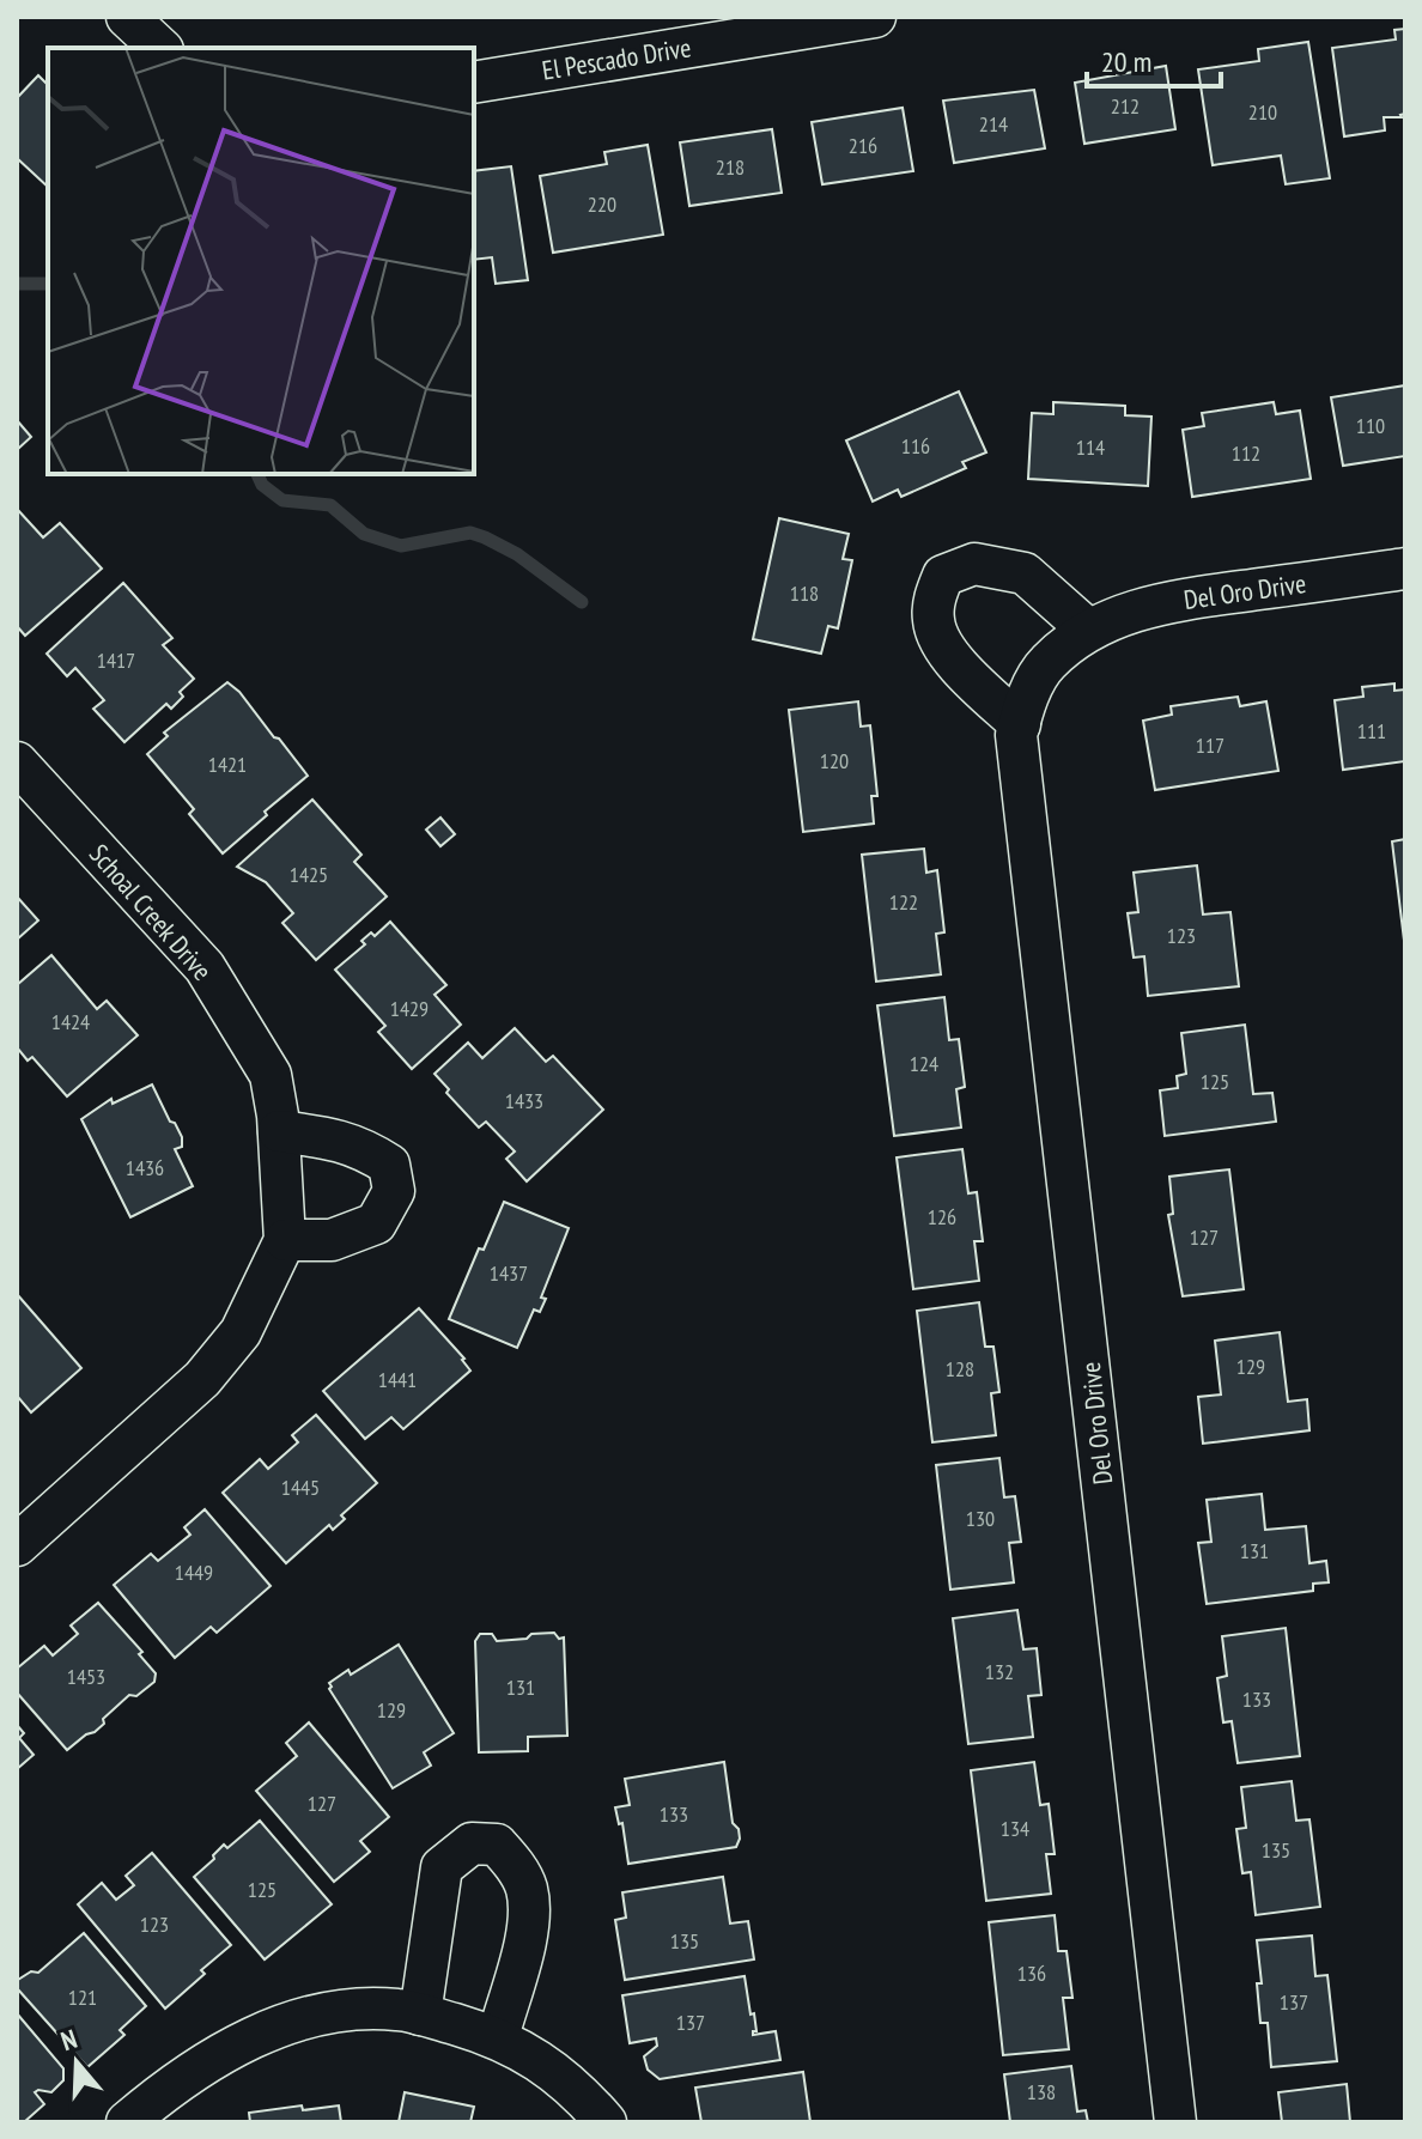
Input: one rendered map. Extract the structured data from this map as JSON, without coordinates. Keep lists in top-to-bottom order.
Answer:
{
  "streets": {
    "street": ["El Pescado Drive", "Del Oro Drive", "Schoal Creek Drive"]
  },
  "house_numbers": [
    "212",
    "210",
    "214",
    "216",
    "218",
    "220",
    "110",
    "116",
    "114",
    "112",
    "118",
    "1417",
    "111",
    "117",
    "120",
    "1421",
    "1425",
    "122",
    "123",
    "1429",
    "1424",
    "124",
    "125",
    "1433",
    "1436",
    "126",
    "127",
    "1437",
    "129",
    "128",
    "1441",
    "1445",
    "130",
    "131",
    "1449",
    "132",
    "1453",
    "131",
    "133",
    "129",
    "127",
    "133",
    "134",
    "135",
    "125",
    "123",
    "135",
    "136",
    "121",
    "137",
    "137",
    "138"
  ],
  "scale_bar": "20 m",
  "north": "top"
}
